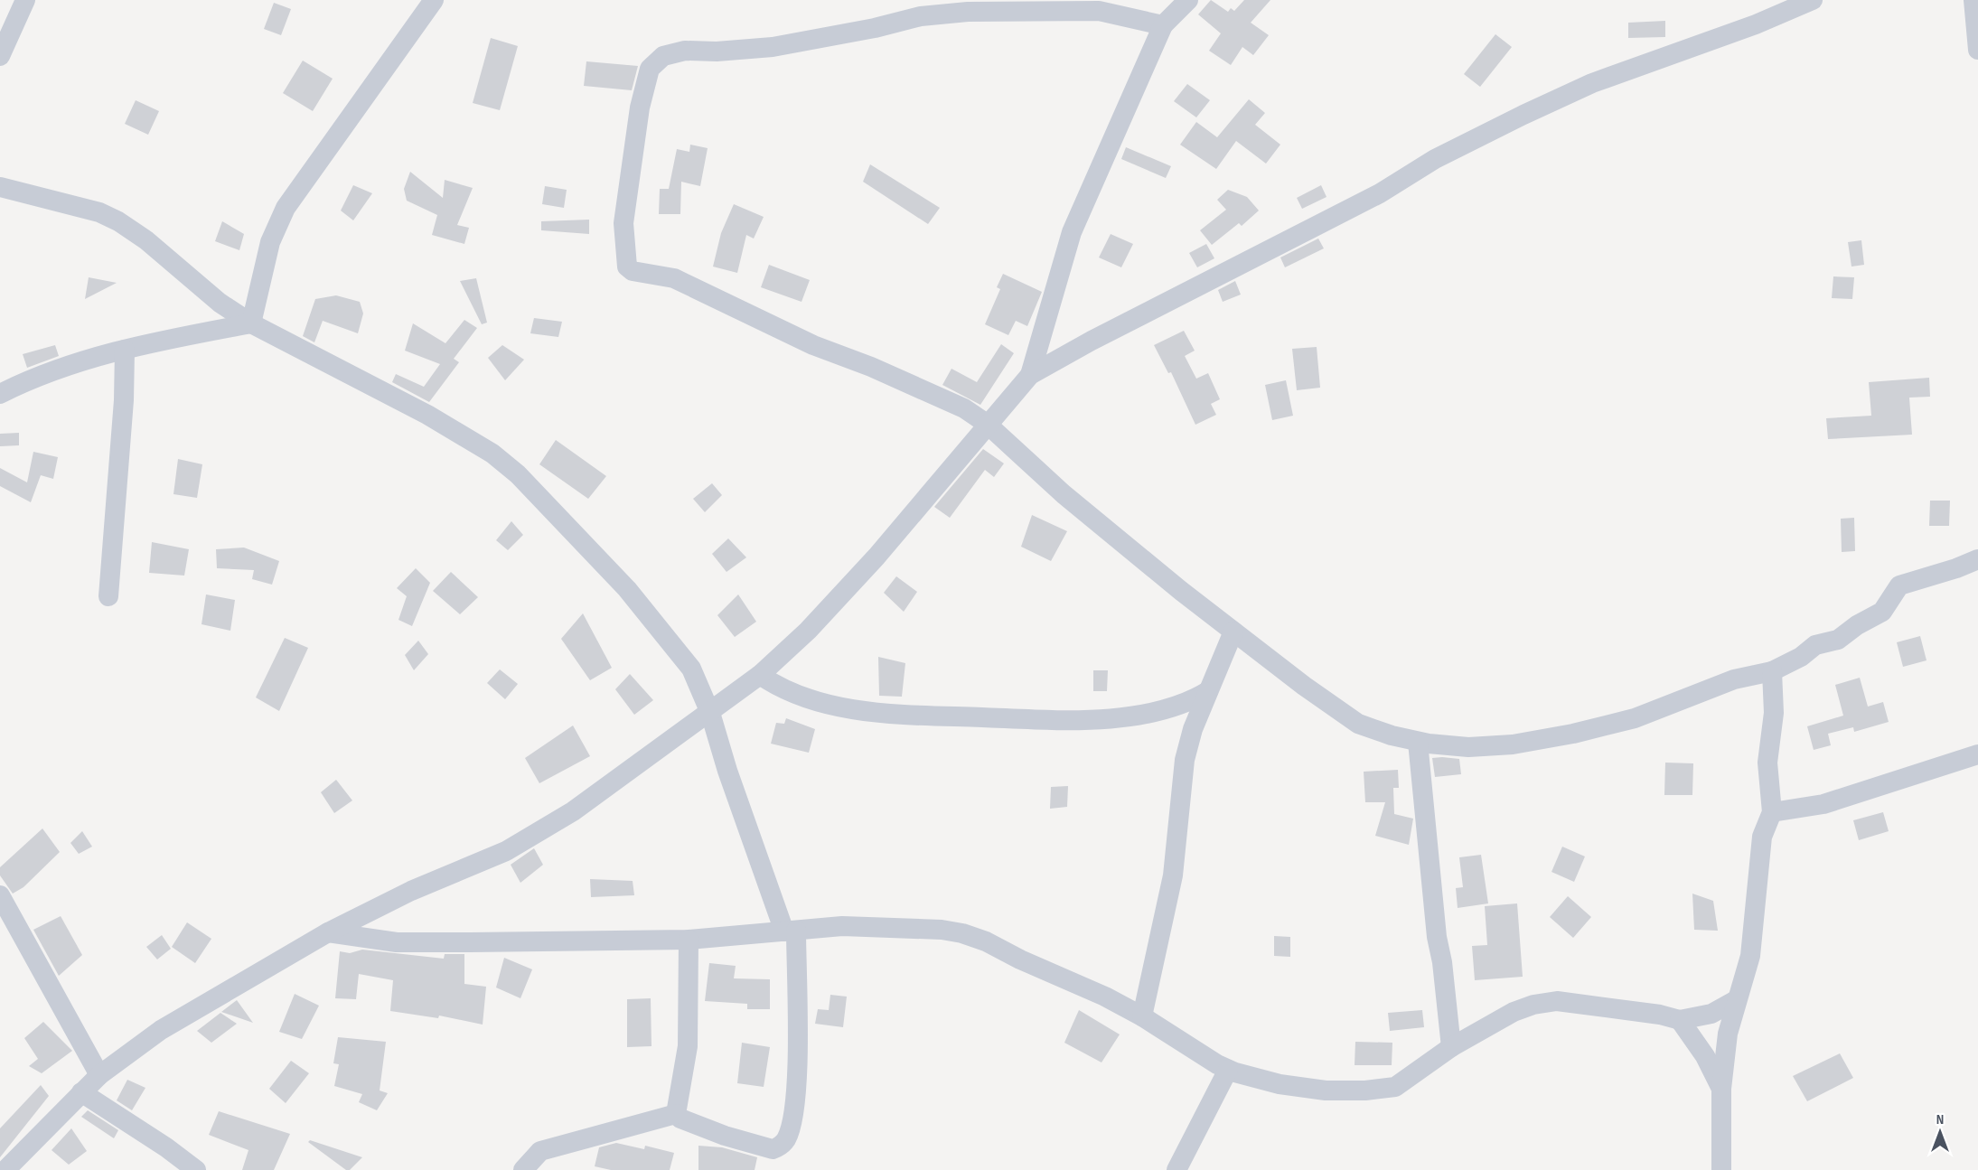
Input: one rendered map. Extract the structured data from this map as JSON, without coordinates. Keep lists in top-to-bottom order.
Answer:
{
  "north": "top"
}
